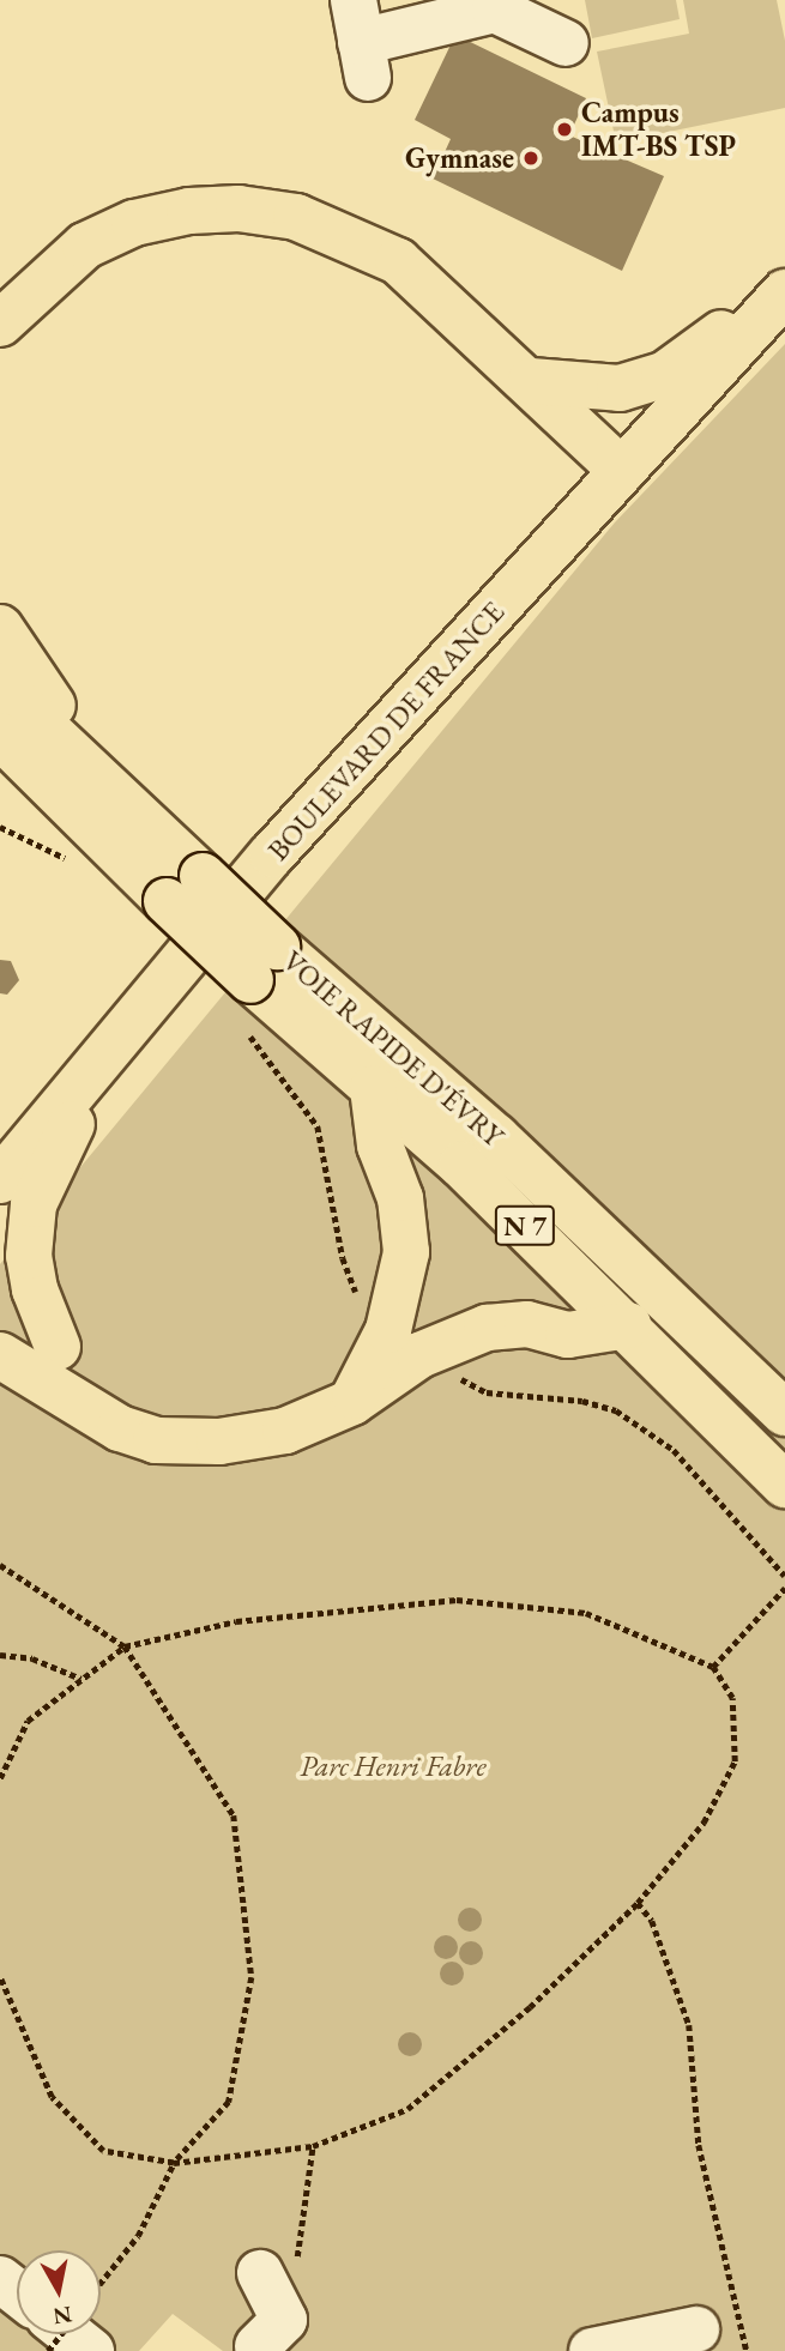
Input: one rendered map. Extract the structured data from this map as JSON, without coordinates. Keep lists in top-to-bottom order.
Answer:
{
  "streets": {
    "main road": ["BOULEVARD DE FRANCE", "VOIE RAPIDE D'ÉVRY", "N 7"]
  },
  "crossings": [
    ["VOIE RAPIDE D'ÉVRY", "N 7"]
  ],
  "parks": ["Parc Henri Fabre"],
  "places": ["Campus IMT-BS TSP", "Gymnase"],
  "north": "bottom"
}
